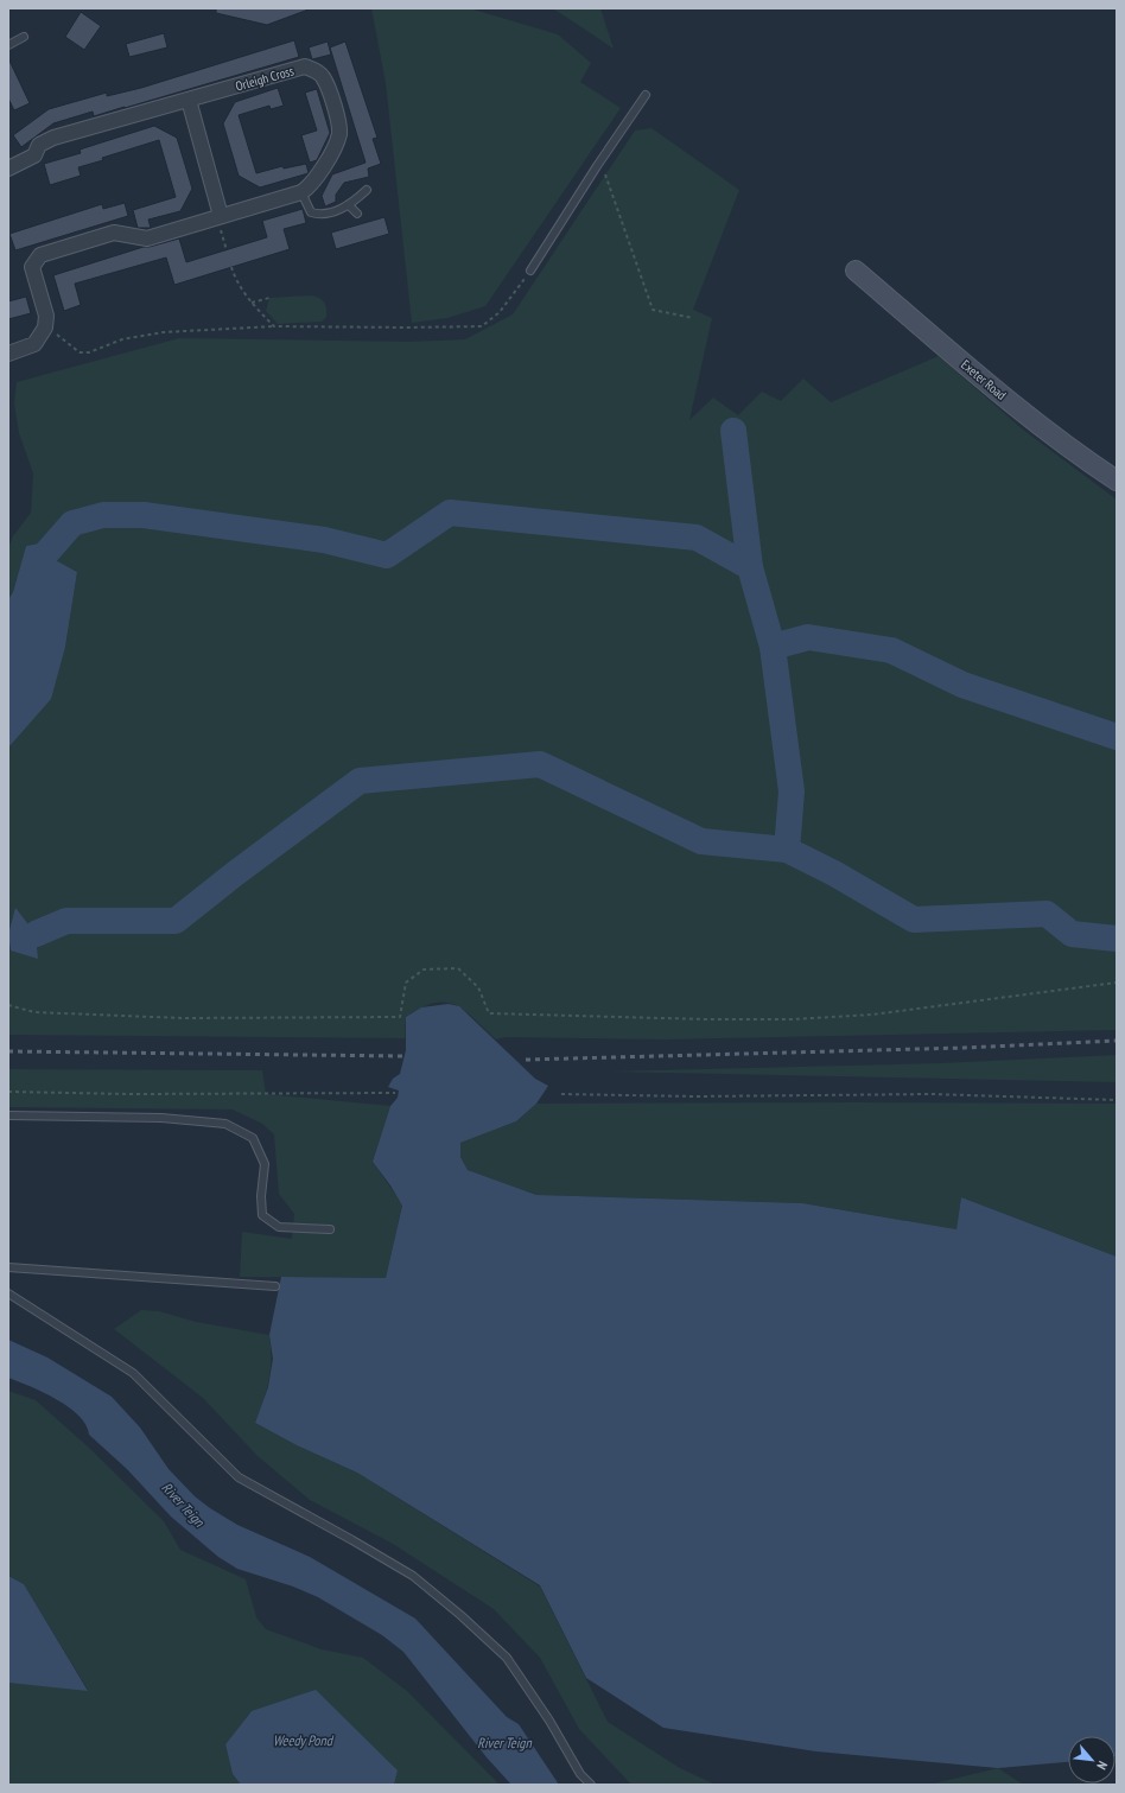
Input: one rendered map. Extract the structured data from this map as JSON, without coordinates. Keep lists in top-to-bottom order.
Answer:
{
  "streets": {
    "street": ["Orleigh Cross", "Exeter Road"]
  },
  "water": ["River Teign", "Weedy Pond"],
  "north": "bottom right"
}
